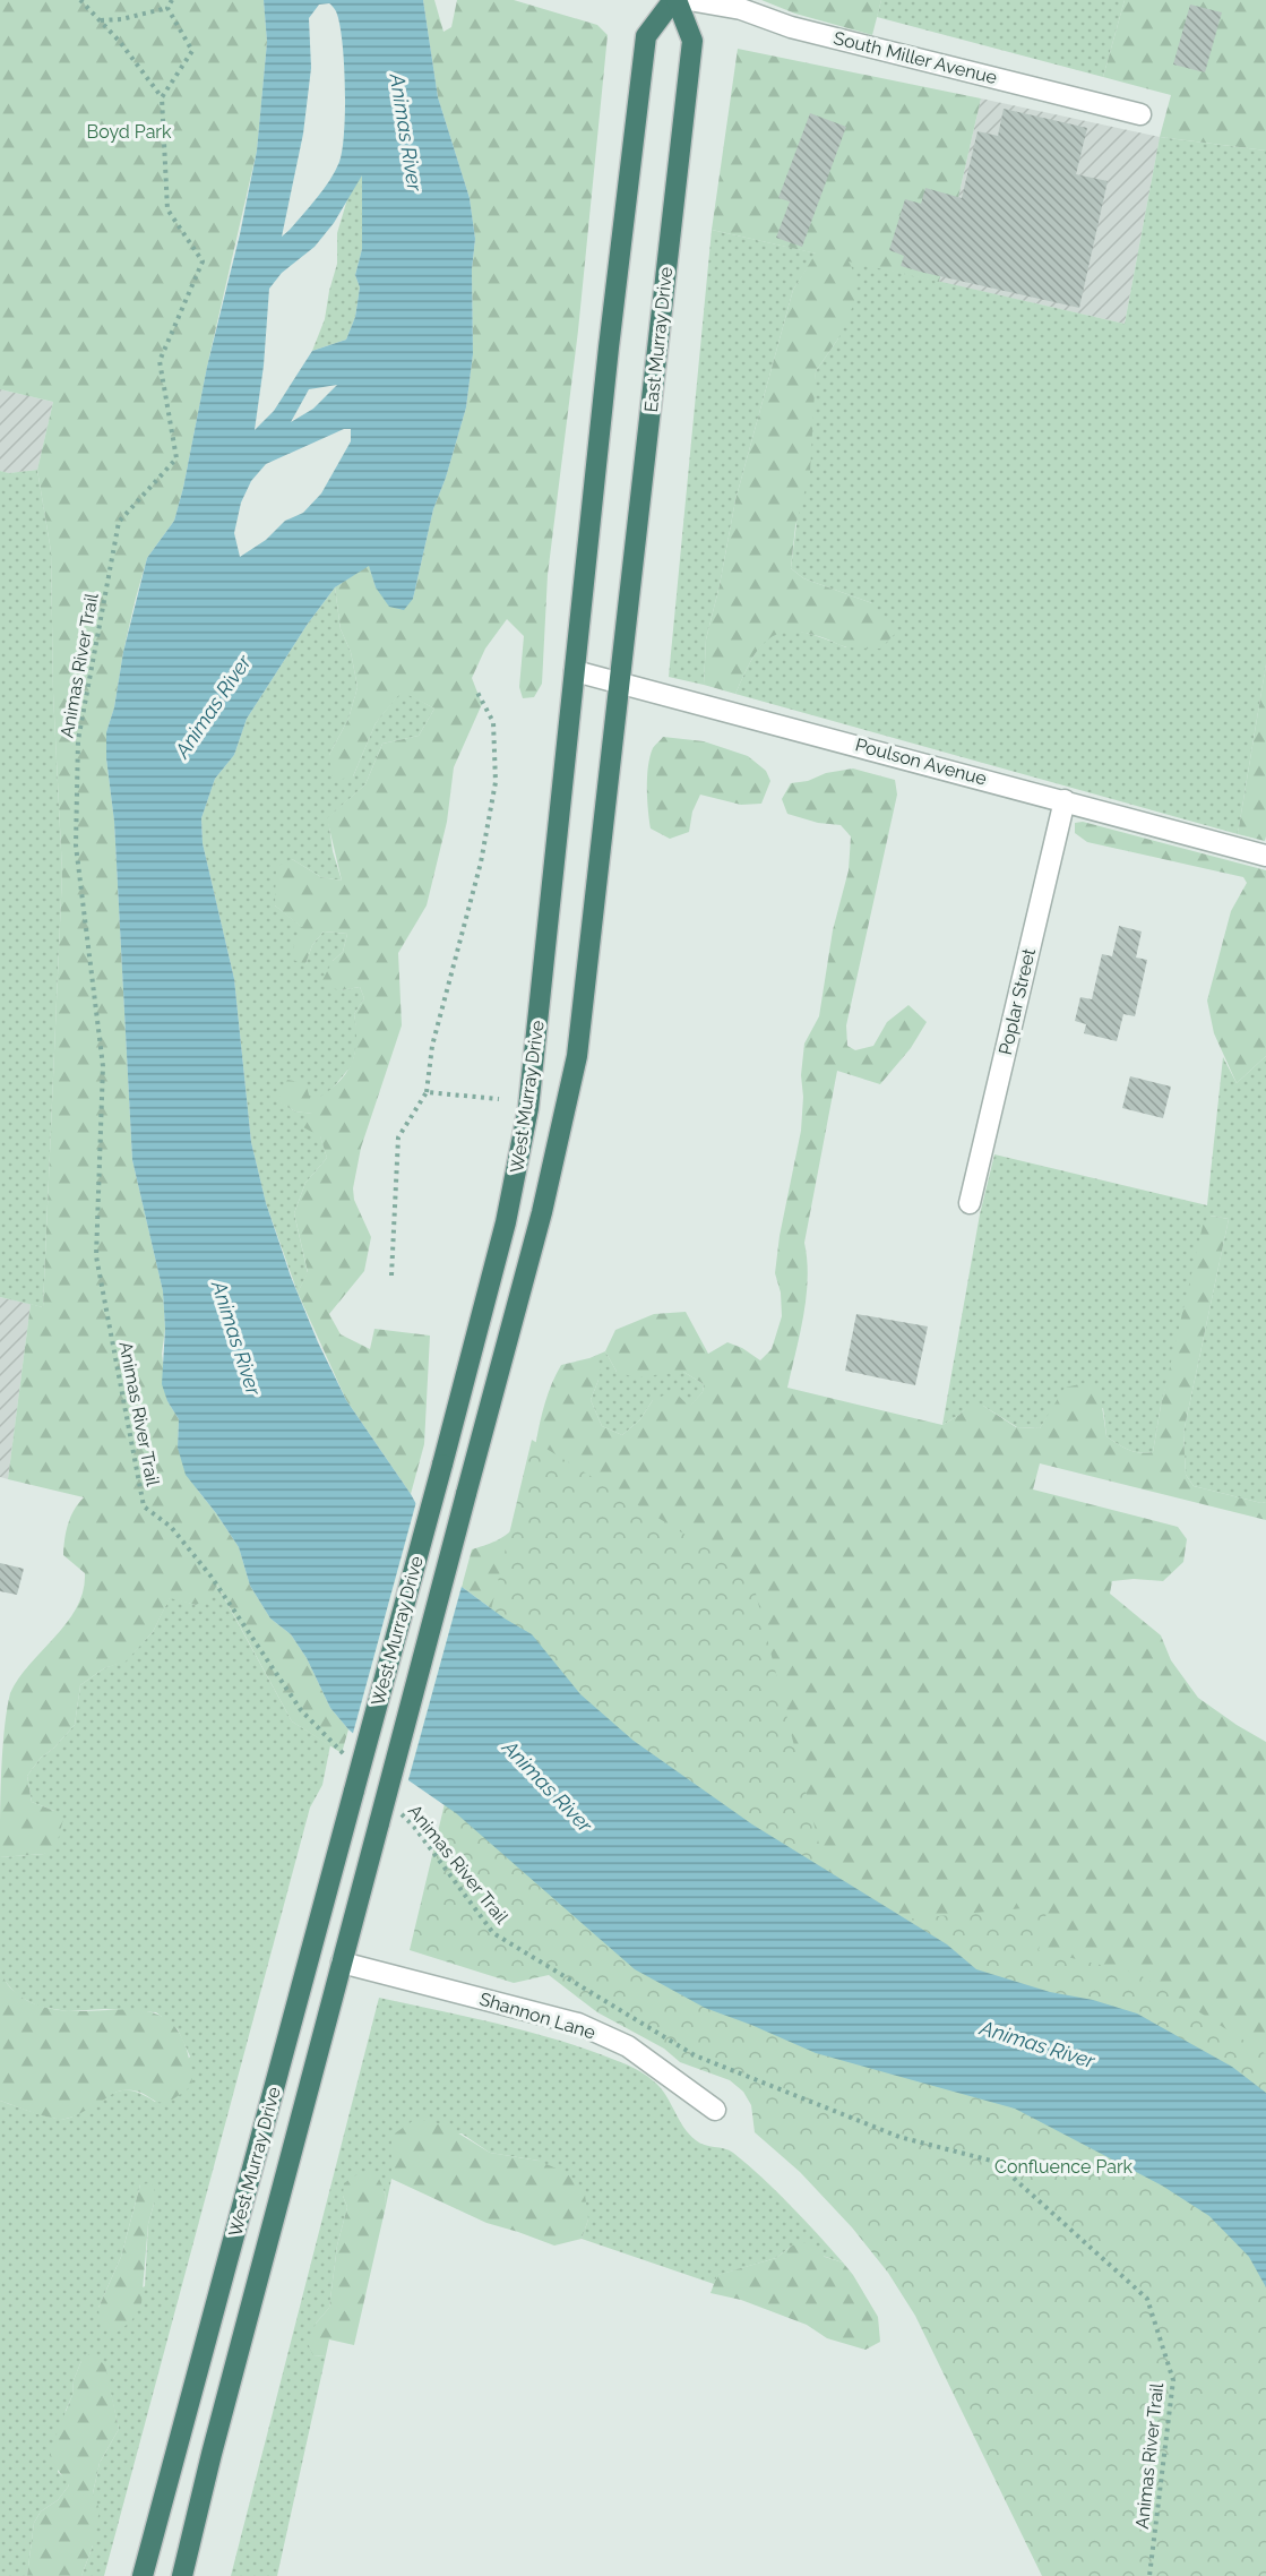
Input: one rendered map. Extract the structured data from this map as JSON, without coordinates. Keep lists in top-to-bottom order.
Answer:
{
  "streets": {
    "highway": ["East Murray Drive", "West Murray Drive"],
    "street": [
      "South Miller Avenue",
      "Poulson Avenue",
      "Poplar Street",
      "Shannon Lane"
    ],
    "path": ["Animas River Trail"]
  },
  "crossings": [
    ["East Murray Drive", "Poulson Avenue"],
    ["East Murray Drive", "West Murray Drive"],
    ["Poulson Avenue", "Poplar Street"],
    ["Poulson Avenue", "West Murray Drive"],
    ["West Murray Drive", "Shannon Lane"]
  ],
  "water": ["Animas River"],
  "parks": ["Boyd Park", "Confluence Park"]
}
